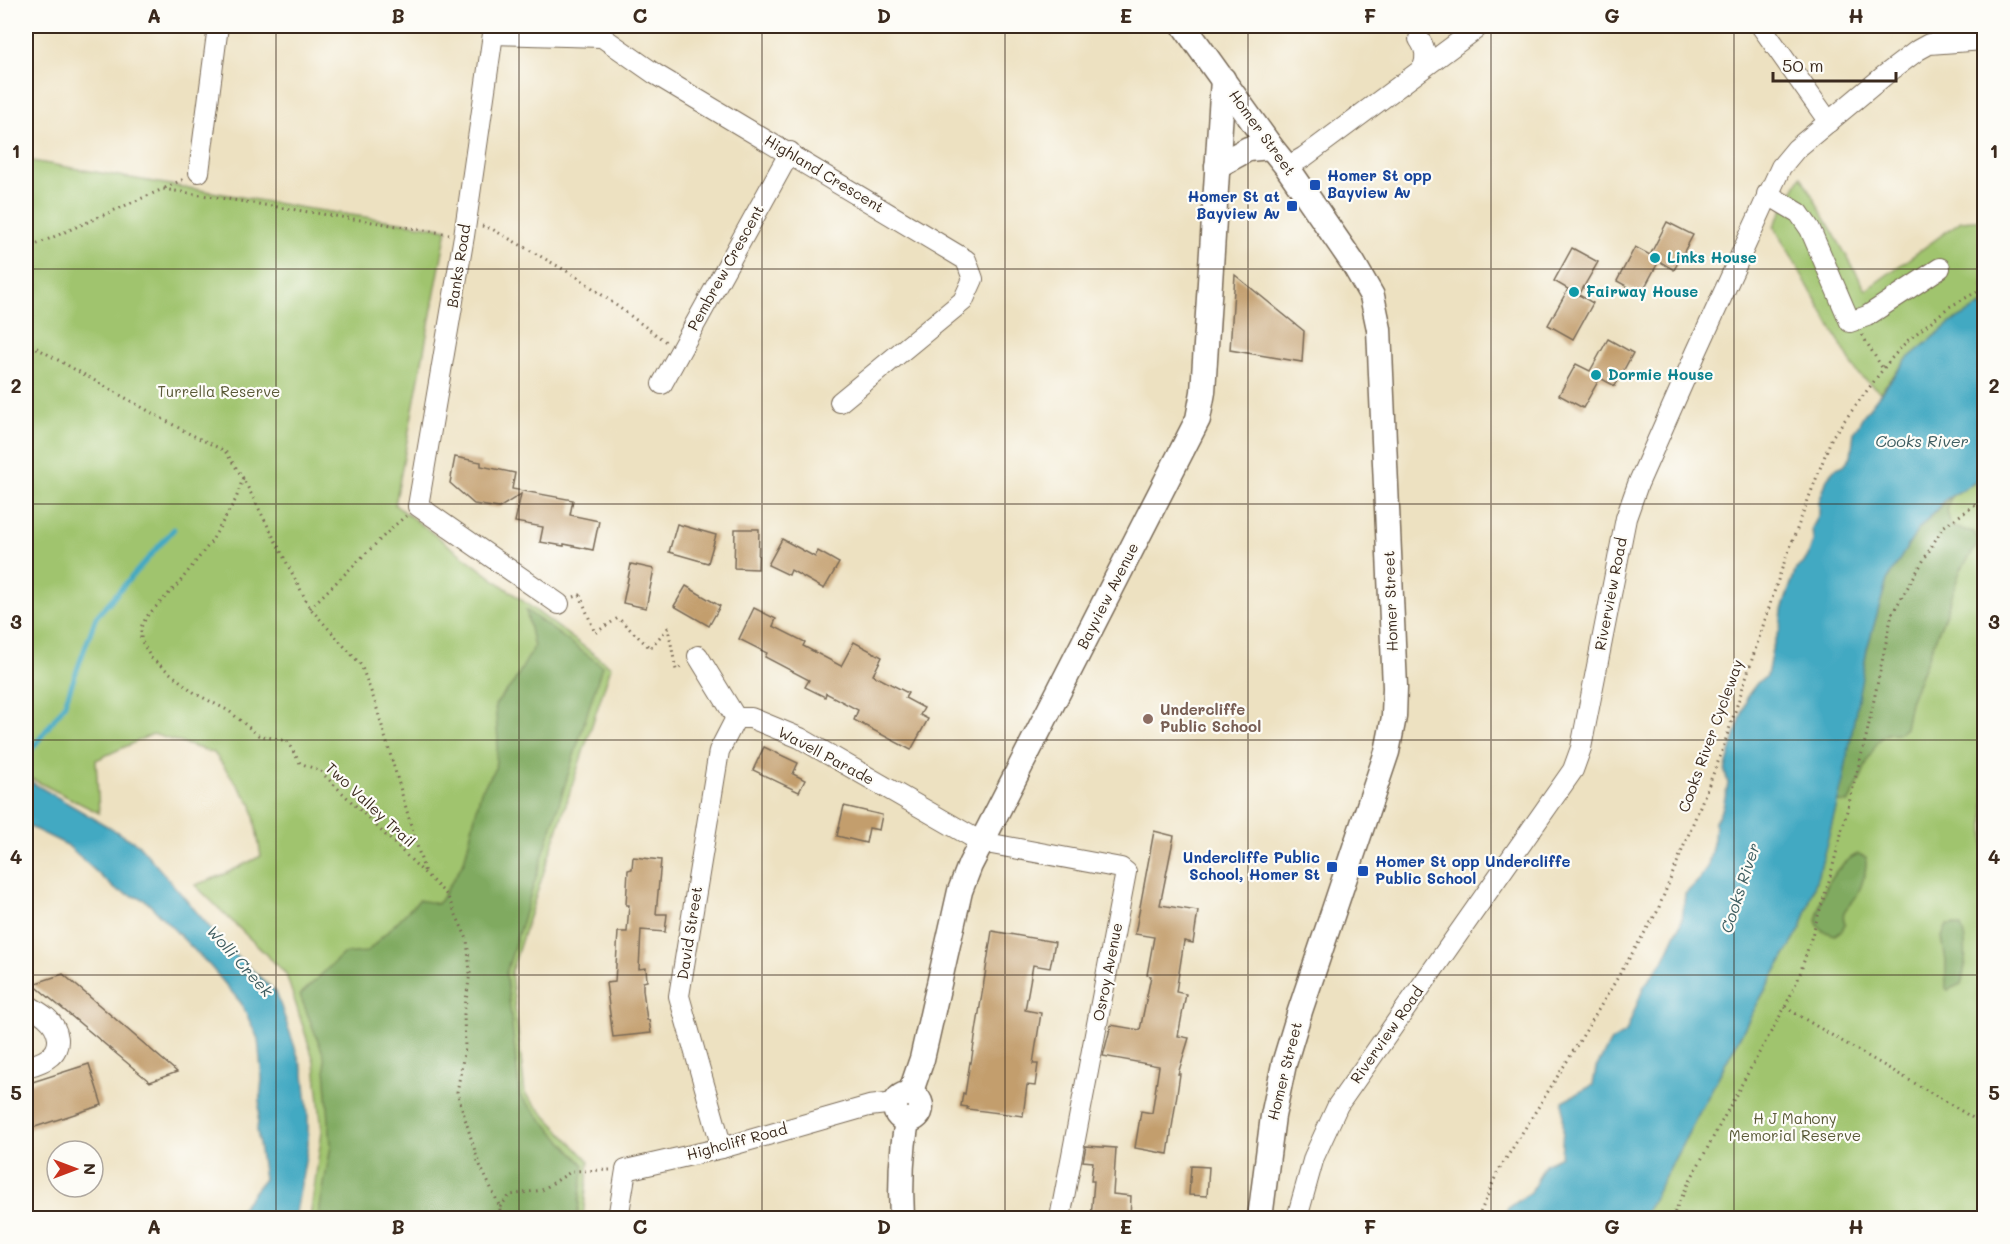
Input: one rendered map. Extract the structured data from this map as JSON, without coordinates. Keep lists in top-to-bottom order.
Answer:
{
  "streets": {
    "main road": ["Homer Street", "Bayview Avenue"],
    "street": [
      "Highland Crescent",
      "Banks Road",
      "Pembrew Crescent",
      "Riverview Road",
      "Wavell Parade",
      "David Street",
      "Osroy Avenue",
      "Highcliff Road"
    ],
    "path": ["Cooks River Cycleway", "Two Valley Trail"]
  },
  "crossings": [
    ["Homer Street", "Bayview Avenue"],
    ["Highland Crescent", "Banks Road"],
    ["Highland Crescent", "Pembrew Crescent"],
    ["Bayview Avenue", "Wavell Parade"],
    ["Bayview Avenue", "Osroy Avenue"],
    ["Bayview Avenue", "Highcliff Road"],
    ["Wavell Parade", "David Street"],
    ["Wavell Parade", "Osroy Avenue"],
    ["David Street", "Highcliff Road"]
  ],
  "water": ["Cooks River", "Wolli Creek"],
  "parks": ["Turrella Reserve", "H J Mahony Memorial Reserve"],
  "places": {
    "transit": [
      "Homer St opp Bayview Av",
      "Homer St at Bayview Av",
      "Undercliffe Public School, Homer St",
      "Homer St opp Undercliffe Public School"
    ],
    "other": [
      "Links House",
      "Fairway House",
      "Dormie House",
      "Undercliffe Public School"
    ]
  },
  "scale_bar": "50 m",
  "north": "right",
  "grid": {
    "columns": [
      "A",
      "B",
      "C",
      "D",
      "E",
      "F",
      "G",
      "H"
    ],
    "rows": [
      "1",
      "2",
      "3",
      "4",
      "5"
    ]
  }
}
